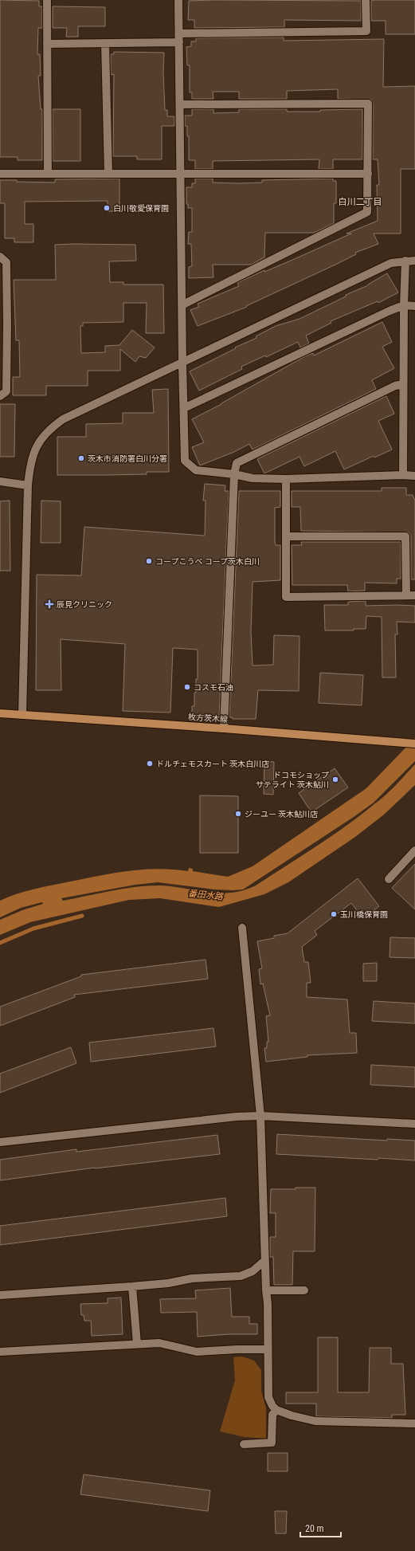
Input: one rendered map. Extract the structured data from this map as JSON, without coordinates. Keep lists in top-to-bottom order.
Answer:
{
  "streets": {
    "main road": ["枚方茨木線"]
  },
  "districts": ["白川二丁目"],
  "water": ["番田水路"],
  "places": {
    "other": [
      "白川敬愛保育園",
      "茨木市消防署白川分署",
      "コープこうべ コープ茨木白川",
      "コスモ石油",
      "ドルチェモスカート 茨木白川店",
      "ドコモショップ サテライト 茨木鮎川",
      "ジーユー 茨木鮎川店",
      "玉川橋保育園"
    ],
    "health": ["辰見クリニック"]
  },
  "scale_bar": "20 m"
}
